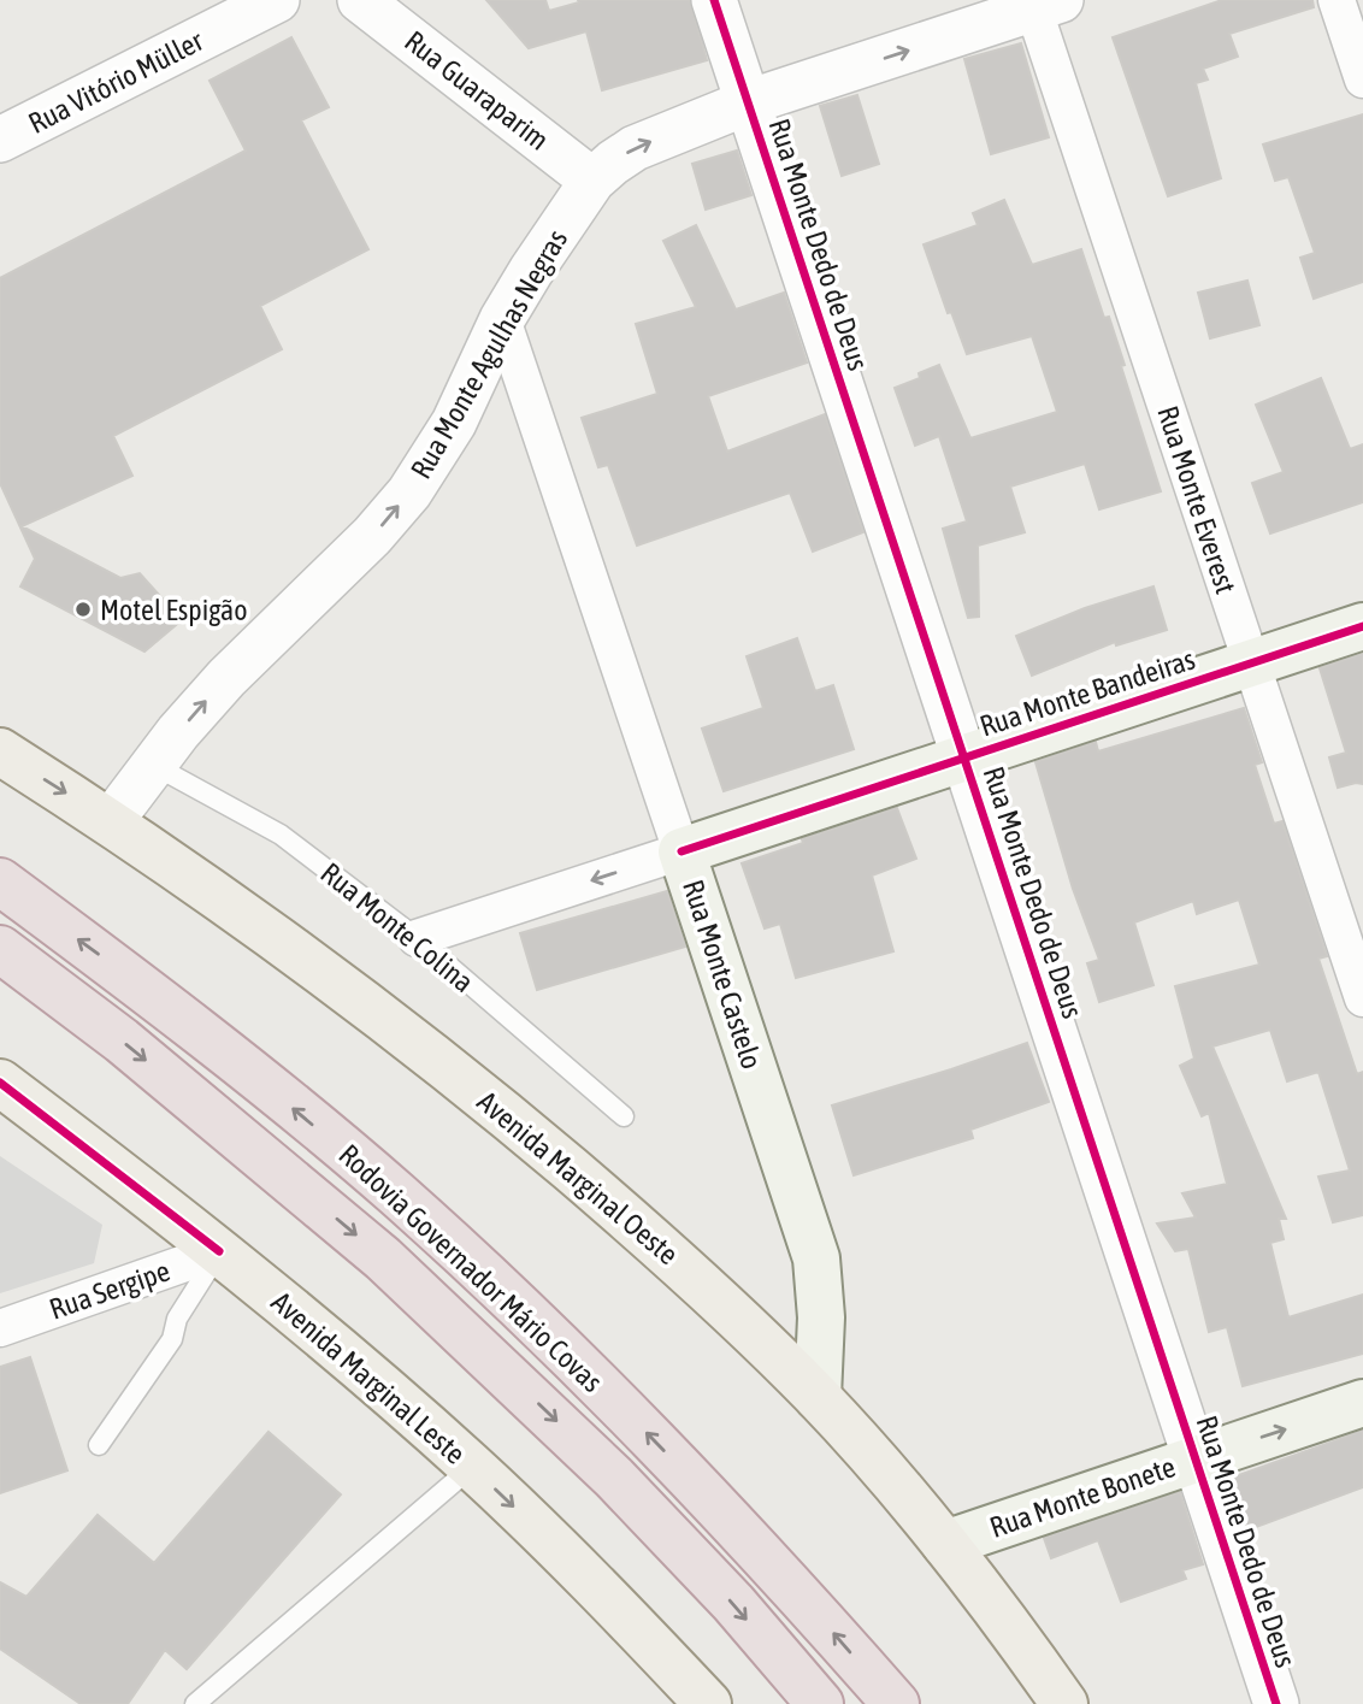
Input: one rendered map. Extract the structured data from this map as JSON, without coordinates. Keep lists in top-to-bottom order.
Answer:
{
  "streets": {
    "highway": ["Rodovia Governador Mário Covas"],
    "main road": [
      "Rua Monte Bandeiras",
      "Rua Monte Castelo",
      "Avenida Marginal Oeste",
      "Avenida Marginal Leste",
      "Rua Monte Bonete"
    ],
    "street": [
      "Rua Vitório Müller",
      "Rua Guaraparim",
      "Rua Monte Dedo de Deus",
      "Rua Monte Agulhas Negras",
      "Rua Monte Everest",
      "Rua Sergipe"
    ],
    "lane": ["Rua Monte Colina"]
  },
  "crossings": [
    ["Rua Guaraparim", "Rua Monte Agulhas Negras"],
    ["Rua Monte Dedo de Deus", "Rua Monte Agulhas Negras"],
    ["Rua Monte Dedo de Deus", "Rua Monte Bandeiras"],
    ["Rua Monte Dedo de Deus", "Rua Monte Bonete"],
    ["Rua Monte Agulhas Negras", "Rua Monte Everest"],
    ["Rua Monte Agulhas Negras", "Rua Monte Colina"],
    ["Rua Monte Agulhas Negras", "Rua Monte Castelo"],
    ["Rua Monte Agulhas Negras", "Avenida Marginal Oeste"],
    ["Rua Monte Everest", "Rua Monte Bandeiras"],
    ["Rua Monte Bandeiras", "Rua Monte Colina"],
    ["Rua Monte Bandeiras", "Rua Monte Castelo"],
    ["Rua Monte Castelo", "Avenida Marginal Oeste"],
    ["Avenida Marginal Oeste", "Rua Monte Bonete"],
    ["Rua Sergipe", "Avenida Marginal Leste"]
  ],
  "one_way": ["Rua Monte Agulhas Negras", "Avenida Marginal Leste", "Rua Monte Bonete"],
  "places": ["Motel Espigão"]
}
